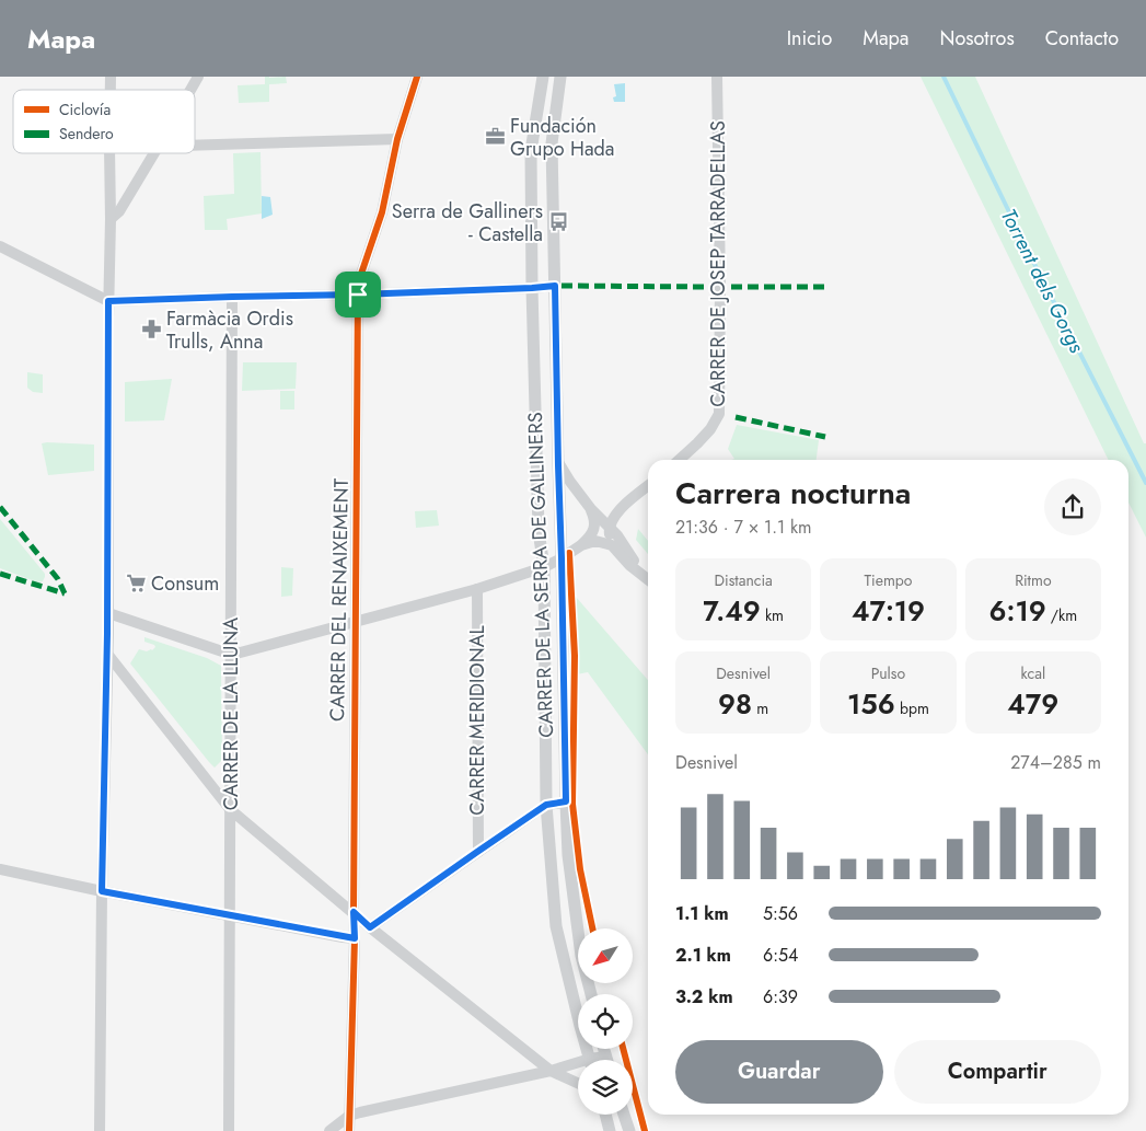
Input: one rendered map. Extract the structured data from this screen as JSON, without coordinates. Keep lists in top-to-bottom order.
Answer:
{
  "streets": {
    "street": [
      "CARRER DE JOSEP TARRADELLAS",
      "CARRER DE LA SERRA DE GALLINERS",
      "CARRER DEL RENAIXEMENT",
      "CARRER DE LA LLUNA",
      "CARRER MERIDIONAL"
    ]
  },
  "water": ["Torrent dels Gorgs"],
  "places": {
    "office": ["Fundación Grupo Hada"],
    "bus stop": ["Serra de Galliners - Castella"],
    "pharmacy": ["Farmàcia Ordis Trulls, Anna"],
    "supermarket": ["Consum"]
  },
  "legend": ["Ciclovía", "Sendero"],
  "north": "bottom left",
  "page": {
    "header": "Mapa",
    "nav": [
      "Inicio",
      "Mapa",
      "Nosotros",
      "Contacto"
    ],
    "heading": ["Carrera nocturna", "21:36 · 7 × 1.1 km"],
    "stats": [
      ["Distancia", "7.49 km"],
      ["Tiempo", "47:19"],
      ["Ritmo", "6:19 /km"],
      ["Desnivel", "98 m"],
      ["Pulso", "156 bpm"],
      ["kcal", "479"]
    ],
    "chart": ["Desnivel", "274–285 m"],
    "list": [
      {
        "name": "1.1 km",
        "note": "5:56"
      },
      {
        "name": "2.1 km",
        "note": "6:54"
      },
      {
        "name": "3.2 km",
        "note": "6:39"
      }
    ],
    "buttons": ["Guardar", "Compartir"]
  }
}
